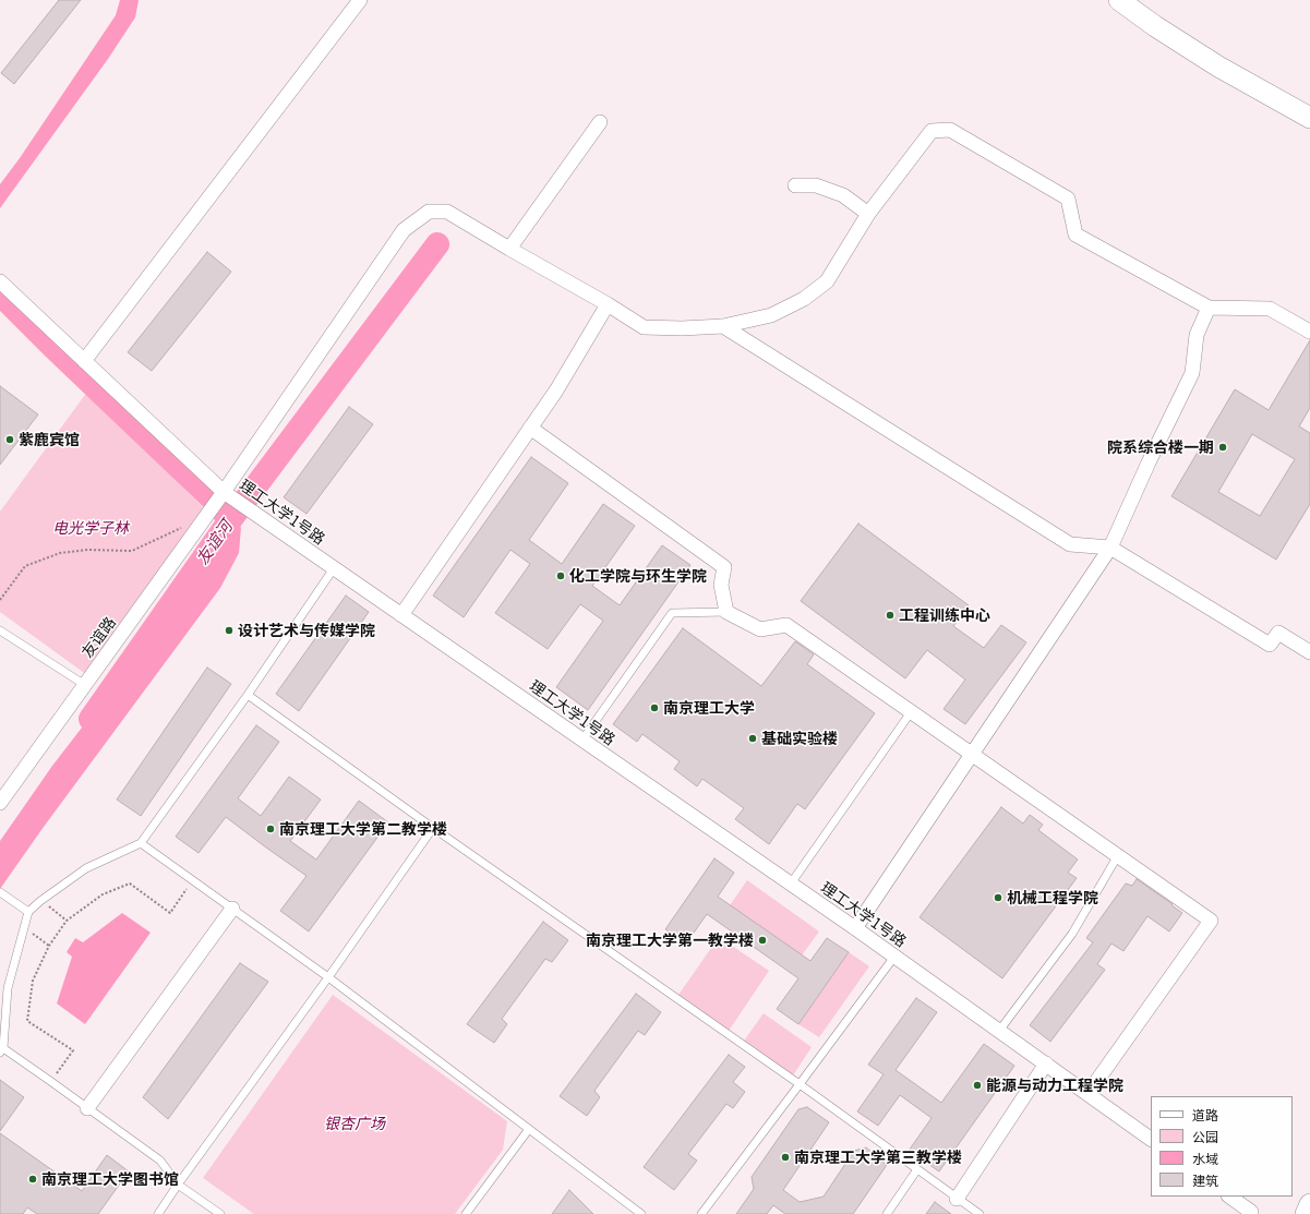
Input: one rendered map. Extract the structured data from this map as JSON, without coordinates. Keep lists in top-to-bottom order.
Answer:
{
  "streets": {
    "street": ["理工大学1号路", "友谊路"]
  },
  "crossings": [
    ["理工大学1号路", "友谊路"]
  ],
  "water": ["友谊河"],
  "parks": ["电光学子林", "银杏广场"],
  "places": [
    "紫鹿宾馆",
    "院系综合楼一期",
    "化工学院与环生学院",
    "工程训练中心",
    "设计艺术与传媒学院",
    "南京理工大学",
    "基础实验楼",
    "南京理工大学第二教学楼",
    "机械工程学院",
    "南京理工大学第一教学楼",
    "能源与动力工程学院",
    "南京理工大学第三教学楼",
    "南京理工大学图书馆"
  ],
  "legend": [
    "道路",
    "公园",
    "水域",
    "建筑"
  ]
}
